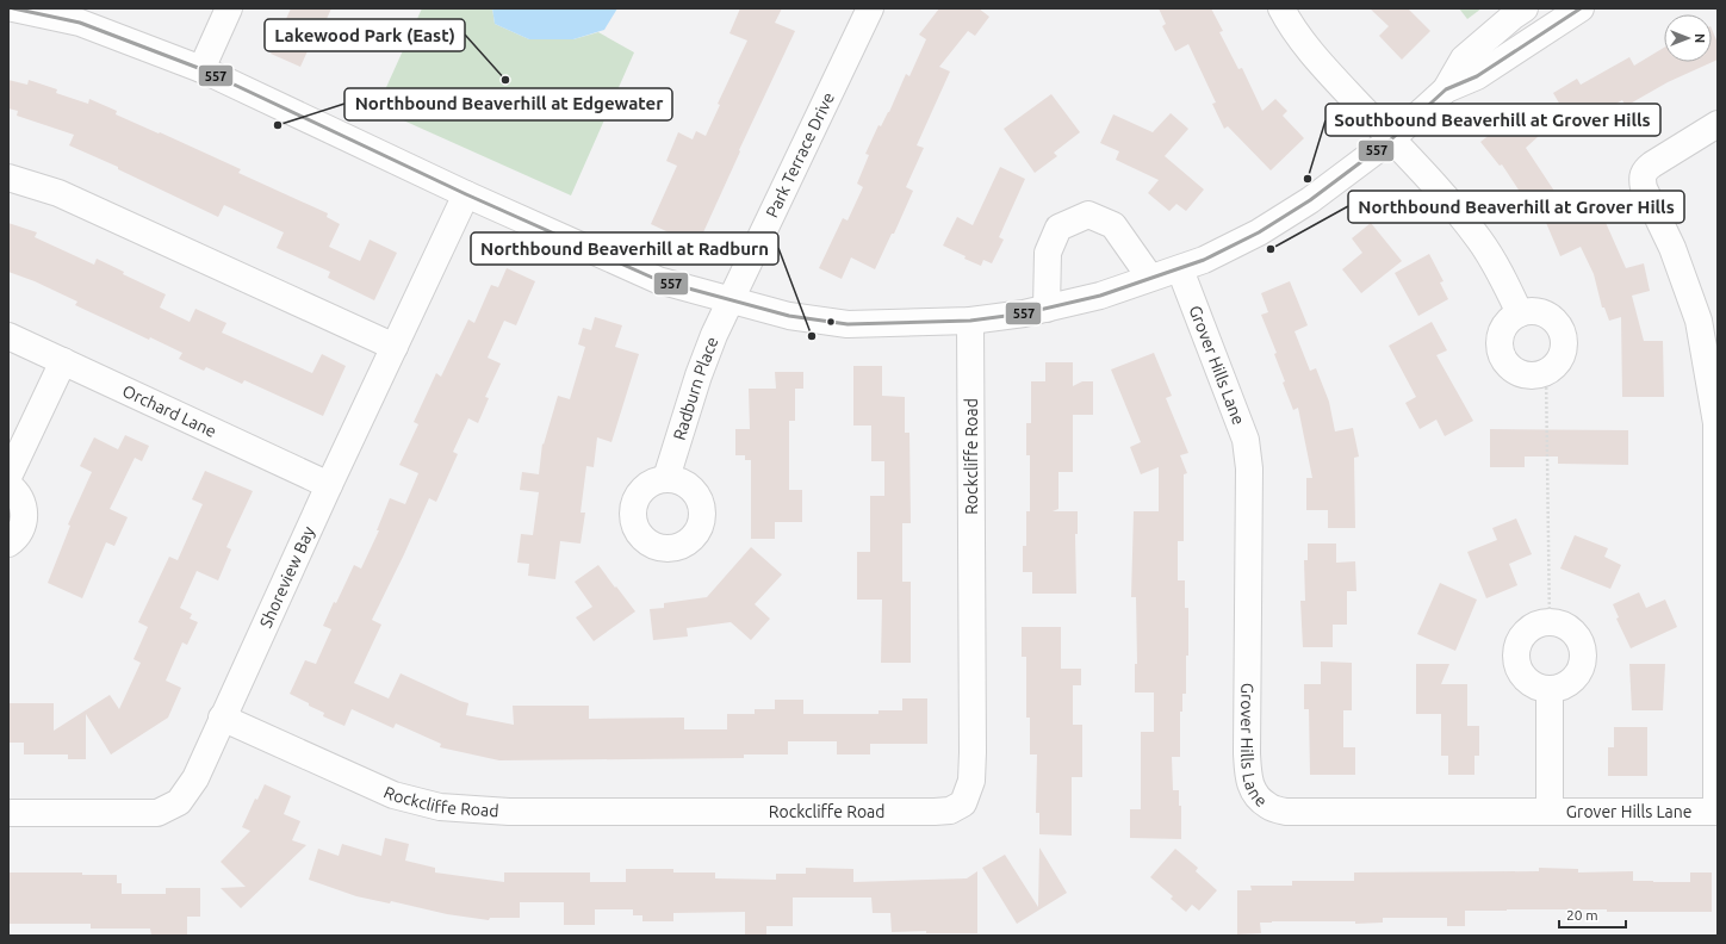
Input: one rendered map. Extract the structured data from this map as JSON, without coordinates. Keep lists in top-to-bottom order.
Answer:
{
  "streets": {
    "street": [
      "Park Terrace Drive",
      "Grover Hills Lane",
      "Radburn Place",
      "Orchard Lane",
      "Rockcliffe Road",
      "Shoreview Bay"
    ]
  },
  "crossings": [
    ["Park Terrace Drive", "Radburn Place"],
    ["Orchard Lane", "Shoreview Bay"],
    ["Rockcliffe Road", "Shoreview Bay"]
  ],
  "places": [
    "Lakewood Park (East)",
    "Northbound Beaverhill at Edgewater",
    "Southbound Beaverhill at Grover Hills",
    "Northbound Beaverhill at Grover Hills",
    "Northbound Beaverhill at Radburn"
  ],
  "lines": ["transit line 557"],
  "scale_bar": "20 m",
  "north": "right"
}
